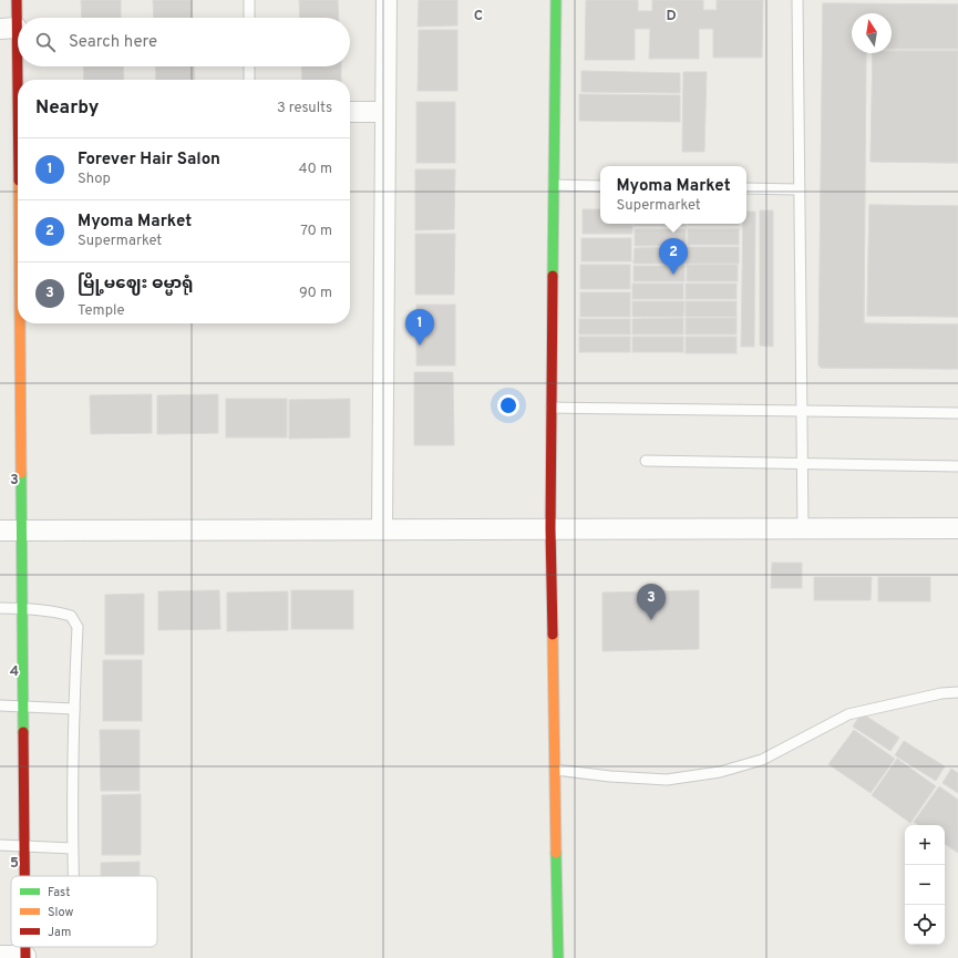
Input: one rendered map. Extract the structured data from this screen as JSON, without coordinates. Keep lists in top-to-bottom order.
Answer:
{
  "legend": ["Fast", "Slow", "Jam"],
  "north": "top",
  "page": {
    "search": "Search here",
    "heading": ["Nearby", "3 results"],
    "list": [
      {
        "mark": "1",
        "name": "Forever Hair Salon",
        "note": "Shop",
        "value": "40 m"
      },
      {
        "mark": "2",
        "name": "Myoma Market",
        "note": "Supermarket",
        "value": "70 m"
      },
      {
        "mark": "3",
        "name": "မြို့မဈေး ဓမ္မာရုံ",
        "note": "Temple",
        "value": "90 m"
      }
    ],
    "popup": ["Myoma Market", "Supermarket"],
    "pins": ["2", "1", "3"],
    "map_buttons": ["+", "−"]
  },
  "grid": {
    "columns": ["C", "D"],
    "rows": ["3", "4", "5"]
  }
}
